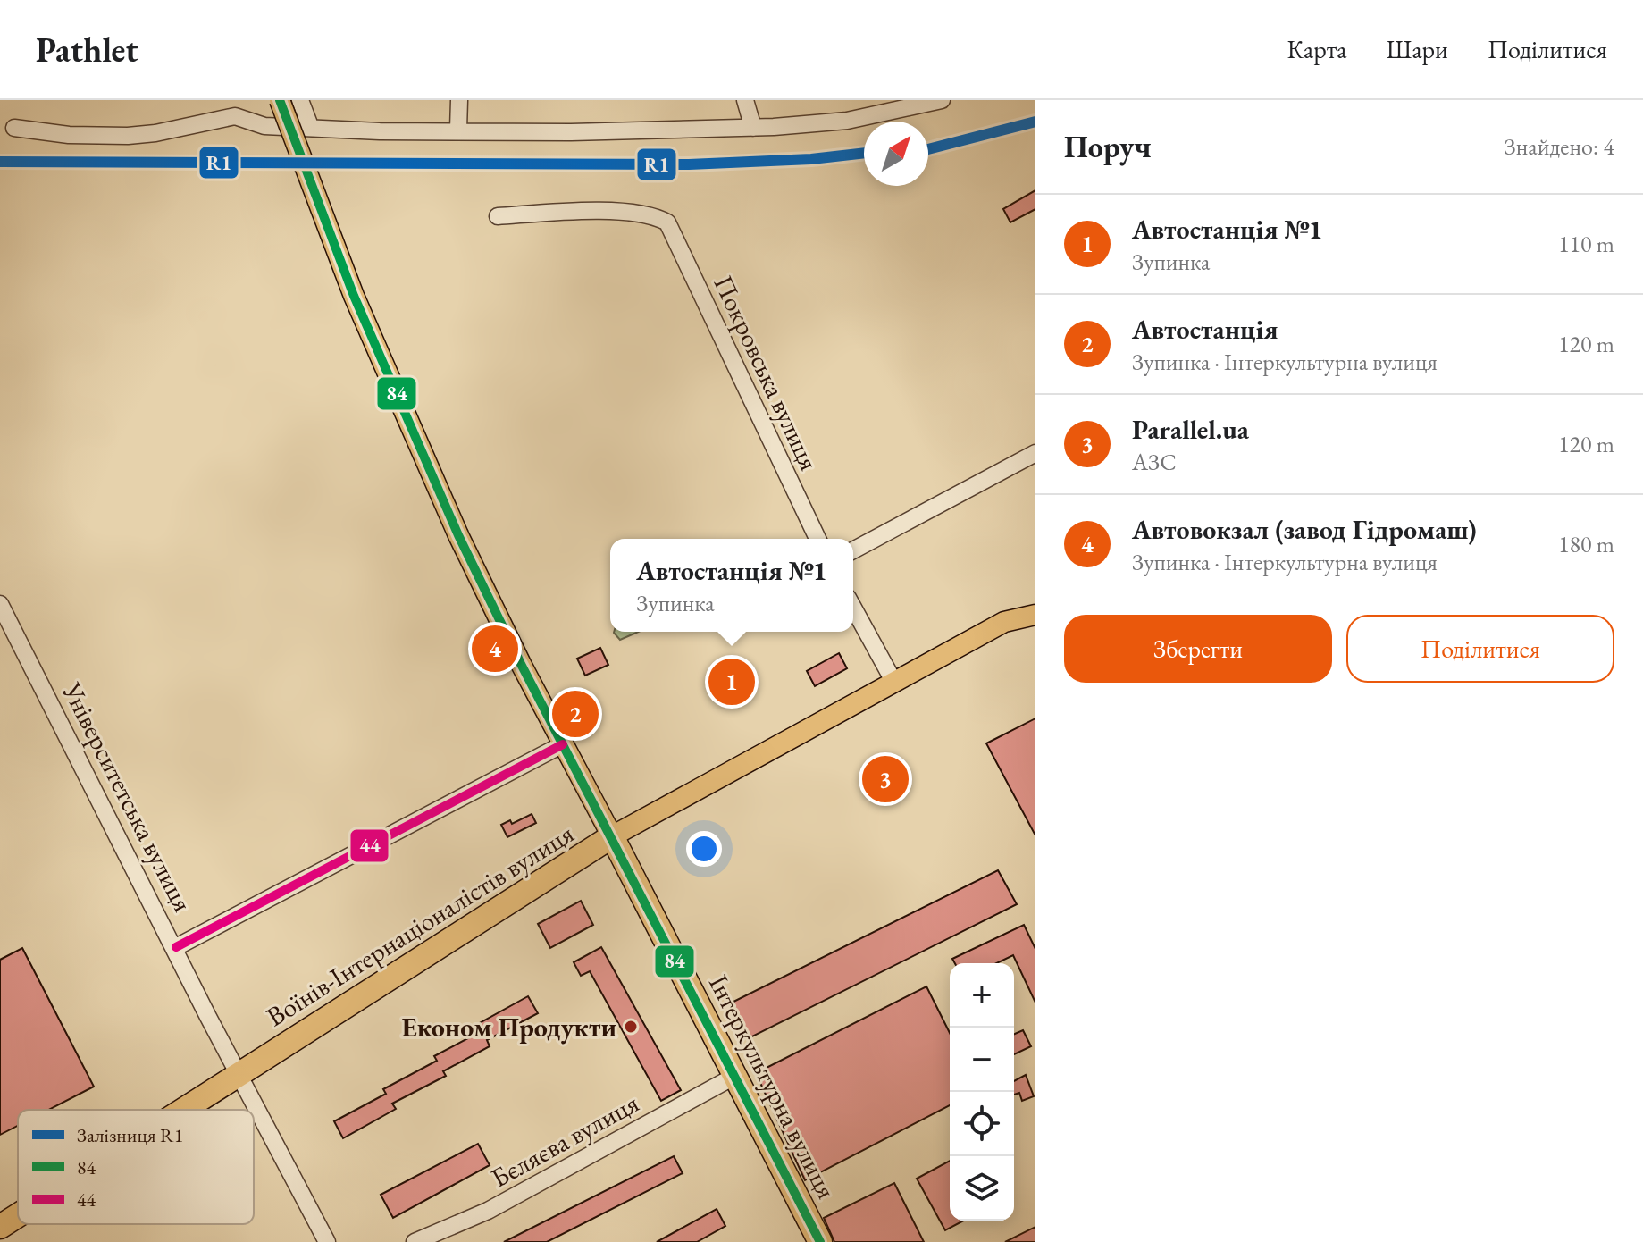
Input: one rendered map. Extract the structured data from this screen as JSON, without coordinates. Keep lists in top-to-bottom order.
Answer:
{
  "streets": {
    "highway": ["Воїнів-Інтернаціоналістів вулиця", "Інтеркультурна вулиця"],
    "street": ["Покровська вулиця", "Університетська вулиця", "Бєляєва вулиця"]
  },
  "crossings": [
    ["Університетська вулиця", "Воїнів-Інтернаціоналістів вулиця"],
    ["Воїнів-Інтернаціоналістів вулиця", "Інтеркультурна вулиця"],
    ["Інтеркультурна вулиця", "Бєляєва вулиця"]
  ],
  "places": ["Економ Продукти"],
  "lines": ["transit line 84", "rail line R1", "transit line 44"],
  "legend": ["Залізниця R1", "84", "44"],
  "north": "top right",
  "page": {
    "header": "Pathlet",
    "nav": ["Карта", "Шари", "Поділитися"],
    "heading": ["Поруч", "Знайдено: 4"],
    "list": [
      {
        "mark": "1",
        "name": "Автостанція №1",
        "note": "Зупинка",
        "value": "110 m"
      },
      {
        "mark": "2",
        "name": "Автостанція",
        "note": "Зупинка · Інтеркультурна вулиця",
        "value": "120 m"
      },
      {
        "mark": "3",
        "name": "Parallel.ua",
        "note": "АЗС",
        "value": "120 m"
      },
      {
        "mark": "4",
        "name": "Автовокзал (завод Гідромаш)",
        "note": "Зупинка · Інтеркультурна вулиця",
        "value": "180 m"
      }
    ],
    "popup": ["Автостанція №1", "Зупинка"],
    "buttons": ["Зберегти", "Поділитися"],
    "pins": [
      "4",
      "1",
      "2",
      "3"
    ],
    "map_buttons": ["+", "−"]
  }
}
